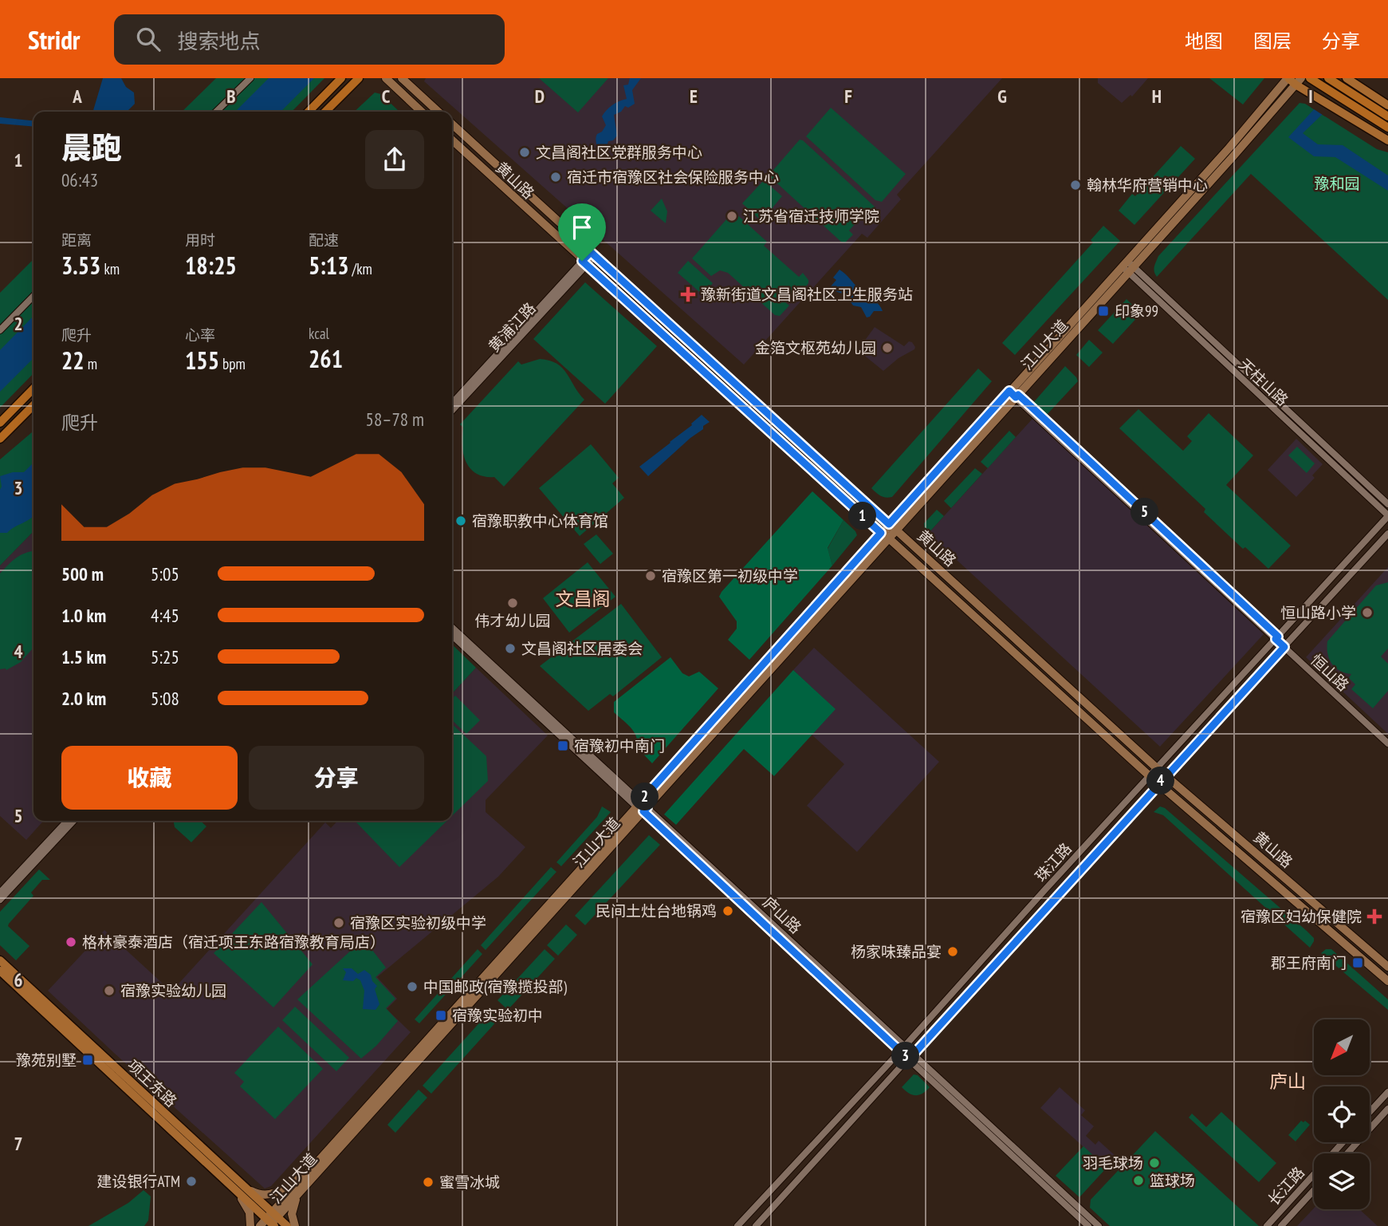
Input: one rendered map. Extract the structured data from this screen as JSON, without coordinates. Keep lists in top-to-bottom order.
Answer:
{
  "streets": {
    "main road": ["黄山路", "江山大道", "项王东路"],
    "street": [
      "黄浦江路",
      "天柱山路",
      "恒山路",
      "珠江路",
      "庐山路",
      "长江路"
    ]
  },
  "crossings": [
    ["黄山路", "黄浦江路"],
    ["黄山路", "江山大道"],
    ["黄山路", "珠江路"],
    ["江山大道", "天柱山路"],
    ["江山大道", "恒山路"],
    ["江山大道", "庐山路"],
    ["江山大道", "项王东路"],
    ["天柱山路", "珠江路"],
    ["恒山路", "珠江路"],
    ["珠江路", "庐山路"]
  ],
  "districts": ["文昌阁", "庐山"],
  "parks": ["豫和园"],
  "places": {
    "other": [
      "文昌阁社区党群服务中心",
      "宿迁市宿豫区社会保险服务中心",
      "翰林华府营销中心",
      "江苏省宿迁技师学院",
      "金箔文枢苑幼儿园",
      "宿豫职教中心体育馆",
      "宿豫区第一初级中学",
      "伟才幼儿园",
      "恒山路小学",
      "文昌阁社区居委会",
      "民间土灶台地锅鸡",
      "宿豫区实验初级中学",
      "格林豪泰酒店（宿迁项王东路宿豫教育局店）",
      "杨家味臻品宴",
      "中国邮政(宿豫揽投部)",
      "宿豫实验幼儿园",
      "羽毛球场",
      "篮球场",
      "建设银行ATM",
      "蜜雪冰城"
    ],
    "health": ["豫新街道文昌阁社区卫生服务站", "宿豫区妇幼保健院"],
    "transit": [
      "印象99",
      "宿豫初中南门",
      "郡王府南门",
      "宿豫实验初中",
      "豫苑别墅"
    ]
  },
  "north": "bottom left",
  "page": {
    "header": "Stridr",
    "search": "搜索地点",
    "nav": ["地图", "图层", "分享"],
    "heading": ["晨跑", "06:43"],
    "stats": [
      ["距离", "3.53 km"],
      ["用时", "18:25"],
      ["配速", "5:13 /km"],
      ["爬升", "22 m"],
      ["心率", "155 bpm"],
      ["kcal", "261"]
    ],
    "chart": ["爬升", "58–78 m"],
    "pins": [
      "5",
      "1",
      "4",
      "2",
      "3"
    ],
    "list": [
      {
        "name": "500 m",
        "note": "5:05"
      },
      {
        "name": "1.0 km",
        "note": "4:45"
      },
      {
        "name": "1.5 km",
        "note": "5:25"
      },
      {
        "name": "2.0 km",
        "note": "5:08"
      }
    ],
    "buttons": ["收藏", "分享"]
  },
  "grid": {
    "columns": [
      "A",
      "B",
      "C",
      "D",
      "E",
      "F",
      "G",
      "H",
      "I"
    ],
    "rows": [
      "1",
      "2",
      "3",
      "4",
      "5",
      "6",
      "7"
    ]
  }
}
